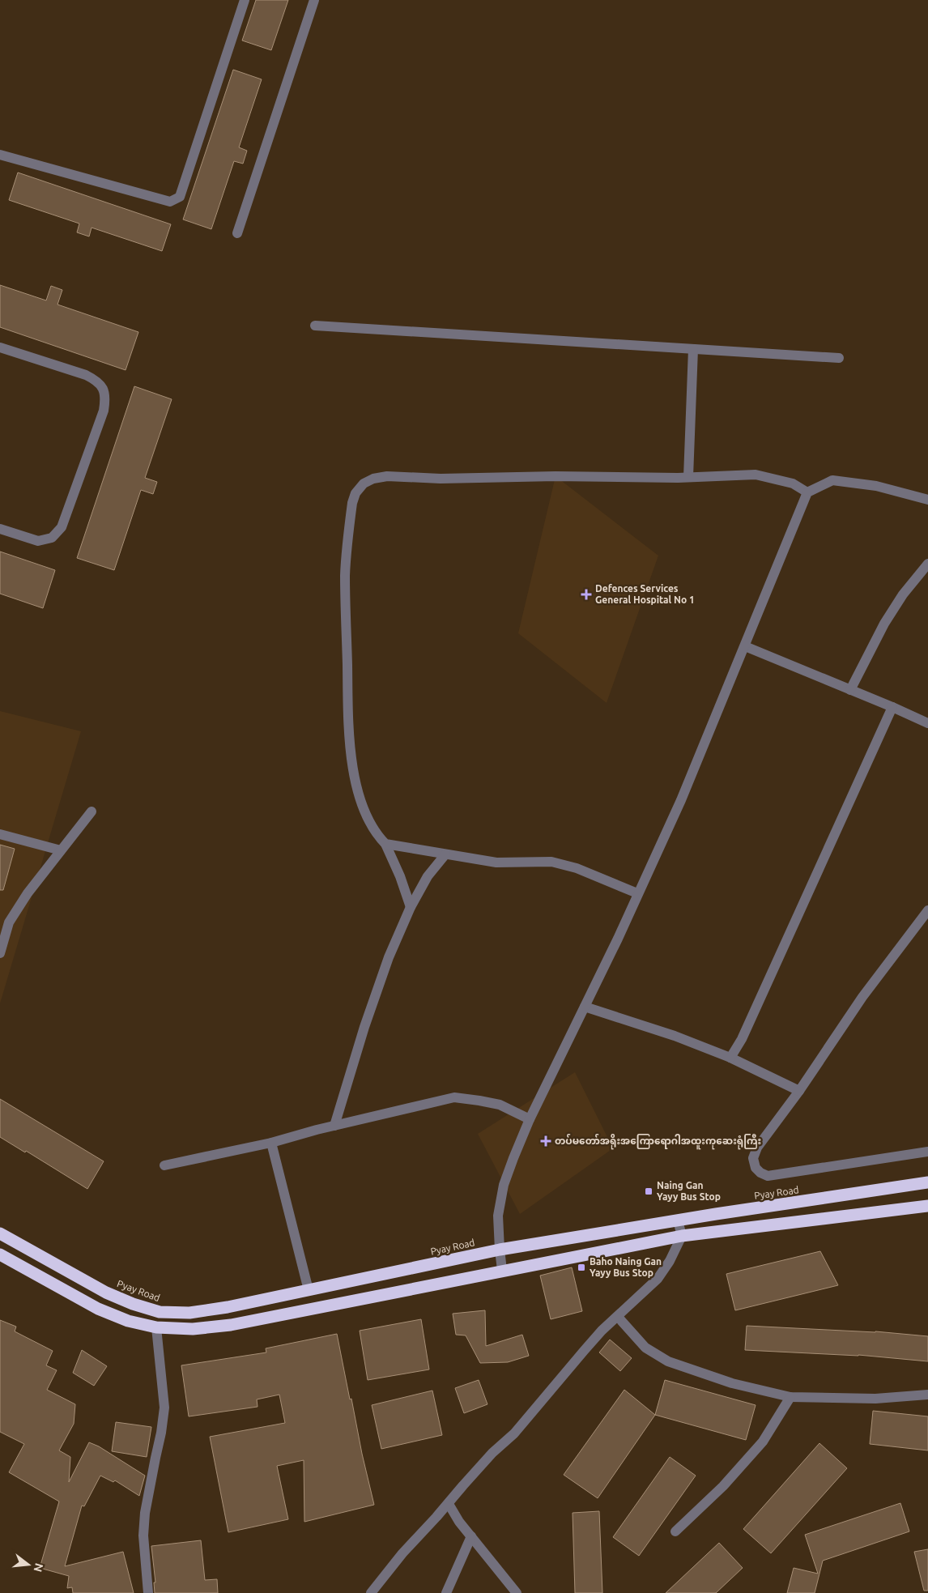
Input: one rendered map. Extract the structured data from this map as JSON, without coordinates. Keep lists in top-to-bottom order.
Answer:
{
  "streets": {
    "highway": ["Pyay Road"]
  },
  "places": {
    "health": ["Defences Services General Hospital No 1", "တပ်မတော်အရိုးအကြောရောဂါအထူးကုဆေးရုံကြီး"],
    "transit": ["Naing Gan Yayy Bus Stop", "Baho Naing Gan Yayy Bus Stop"]
  },
  "north": "right"
}
